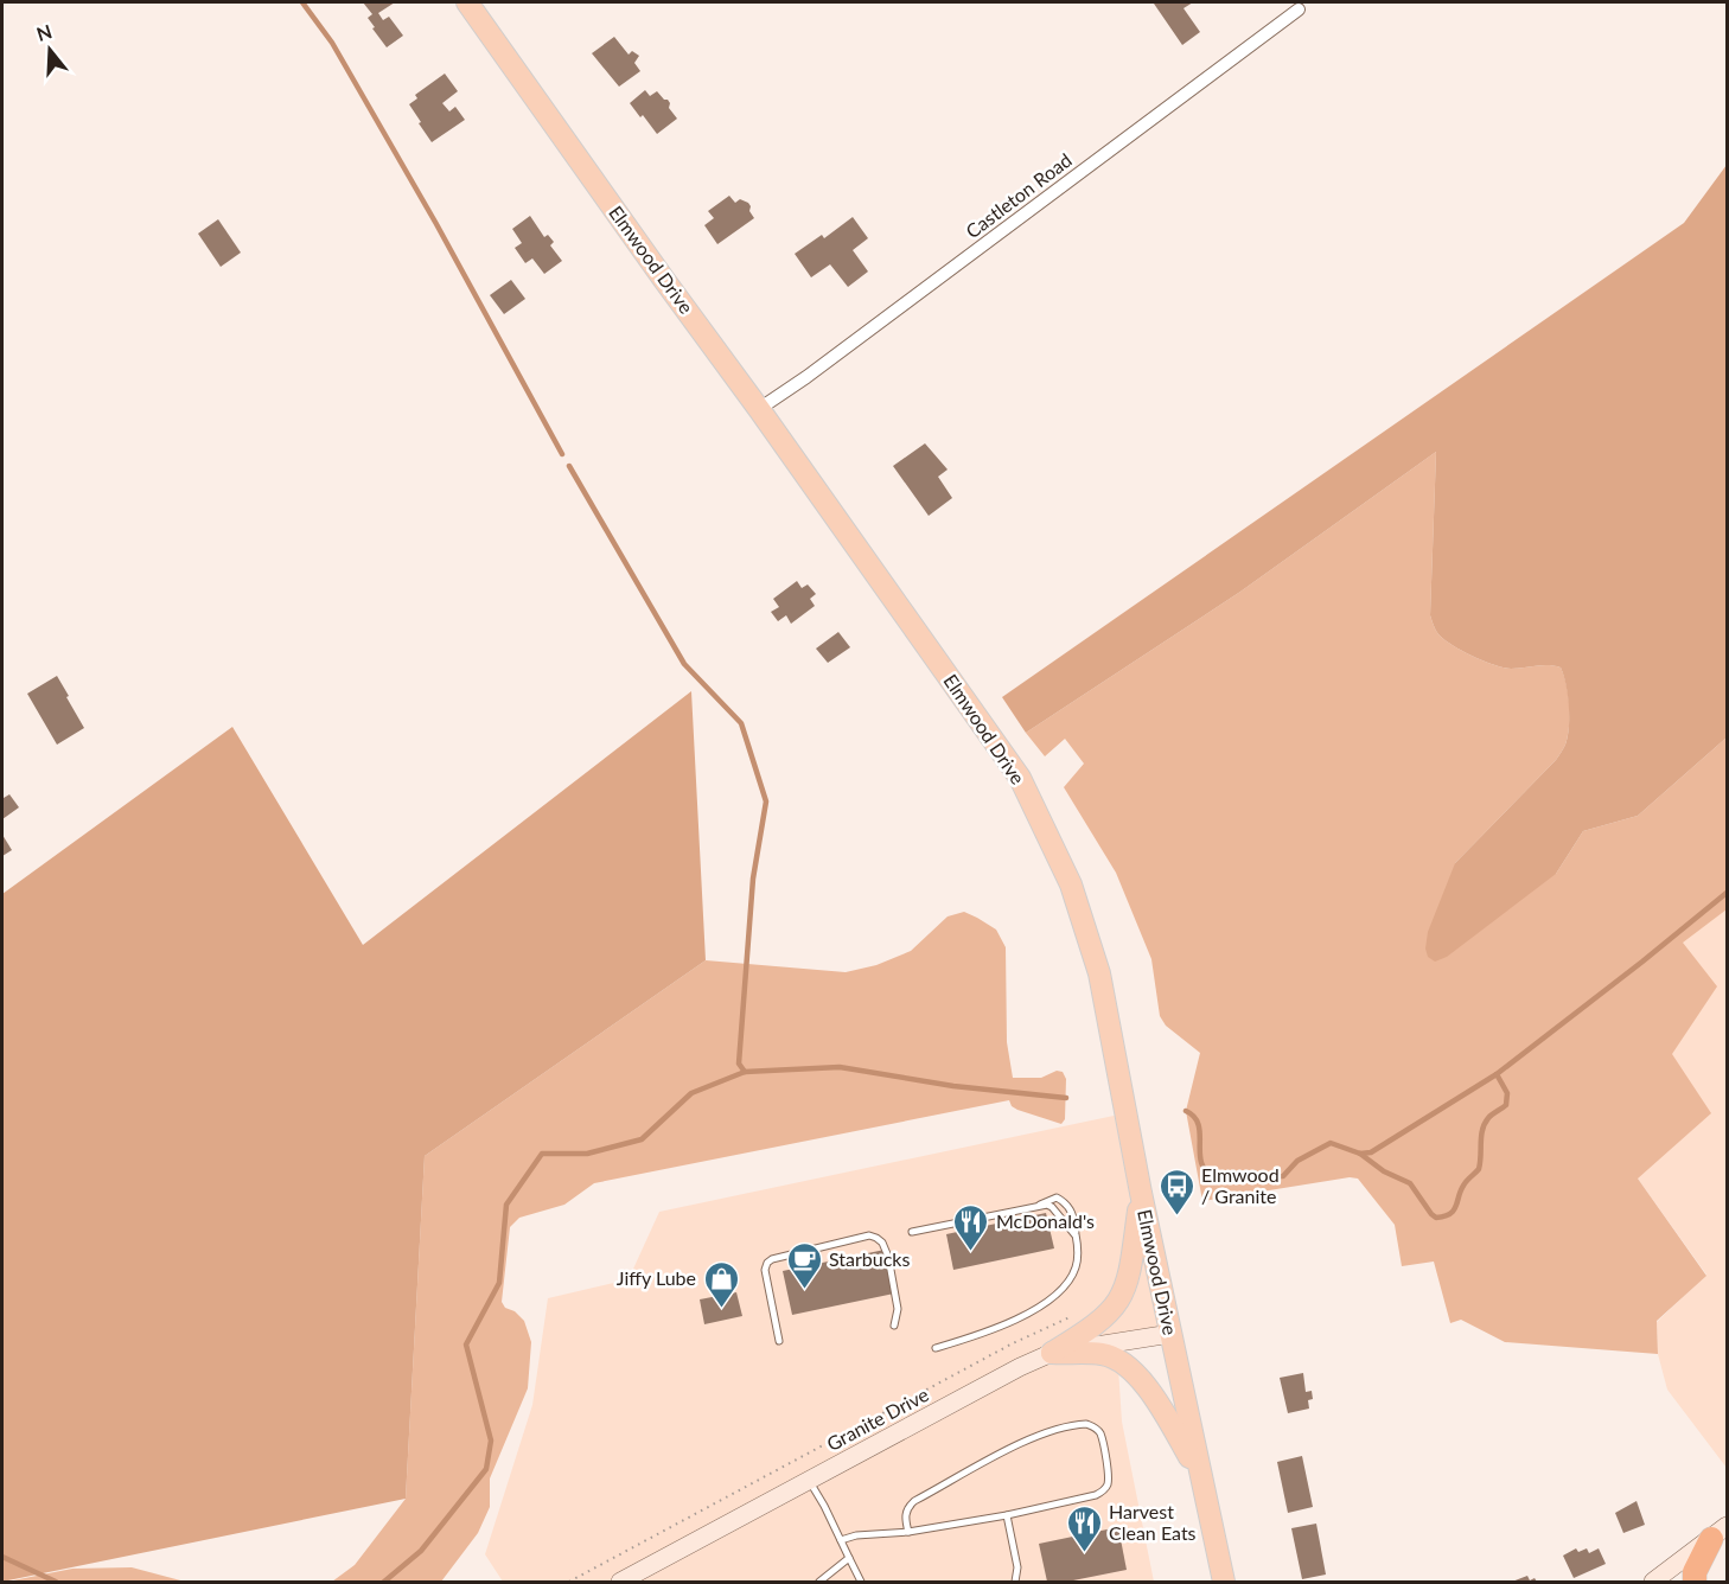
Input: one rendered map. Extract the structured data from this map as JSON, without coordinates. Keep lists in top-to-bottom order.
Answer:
{
  "streets": {
    "main road": ["Elmwood Drive"],
    "street": ["Castleton Road", "Granite Drive"]
  },
  "crossings": [
    ["Castleton Road", "Elmwood Drive"],
    ["Elmwood Drive", "Granite Drive"]
  ],
  "places": {
    "bus stop": ["Elmwood / Granite"],
    "restaurant": ["McDonald's", "Harvest Clean Eats"],
    "cafe": ["Starbucks"],
    "shop": ["Jiffy Lube"]
  },
  "north": "top"
}
